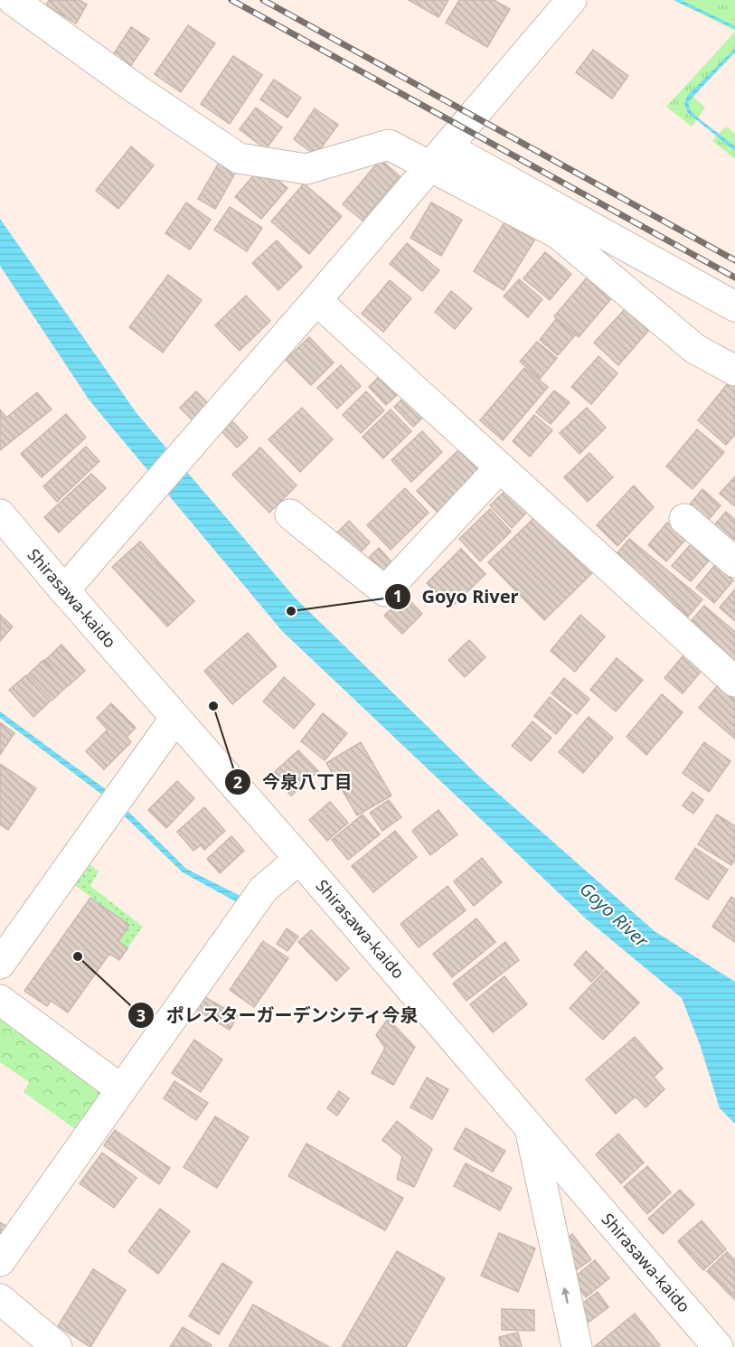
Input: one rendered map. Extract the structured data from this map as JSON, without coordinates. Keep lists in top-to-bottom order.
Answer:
{
  "streets": {
    "street": ["Shirasawa-kaido"]
  },
  "water": ["Goyo River"],
  "places": ["Goyo River", "今泉八丁目", "ポレスターガーデンシティ今泉"]
}
